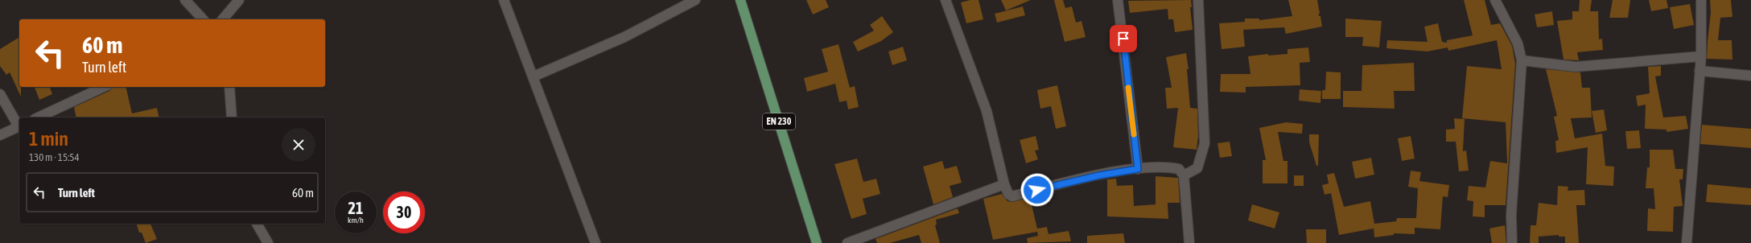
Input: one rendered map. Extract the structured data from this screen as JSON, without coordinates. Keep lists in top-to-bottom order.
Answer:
{
  "streets": {
    "main road": ["EN 230"]
  },
  "page": {
    "turn": ["60 m", "Turn left"],
    "heading": ["1 min", "130 m · 15:54"],
    "list": [
      {
        "name": "Turn left",
        "value": "60 m"
      }
    ],
    "speed": "21 km/h",
    "limit": "30"
  }
}
